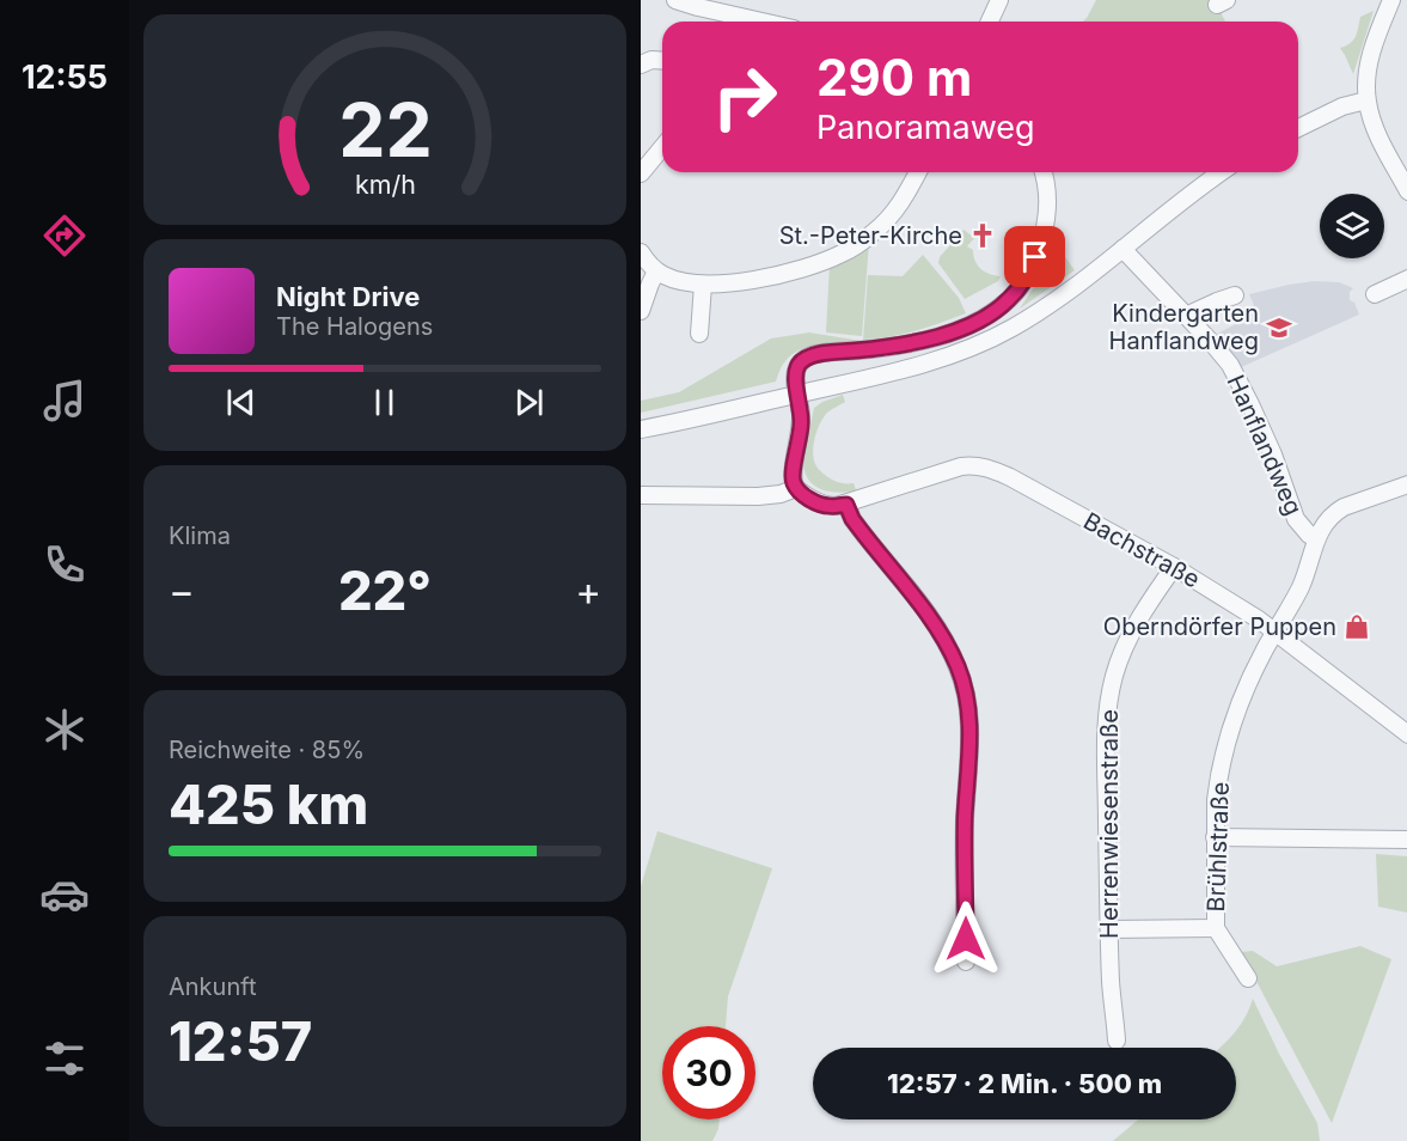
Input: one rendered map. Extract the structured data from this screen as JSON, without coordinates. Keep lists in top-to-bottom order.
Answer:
{
  "streets": {
    "street": [
      "Hanflandweg",
      "Bachstraße",
      "Herrenwiesenstraße",
      "Brühlstraße"
    ]
  },
  "crossings": [
    ["Hanflandweg", "Brühlstraße"],
    ["Bachstraße", "Herrenwiesenstraße"],
    ["Bachstraße", "Brühlstraße"]
  ],
  "places": {
    "church": ["St.-Peter-Kirche"],
    "school or university": ["Kindergarten Hanflandweg"],
    "shop": ["Oberndörfer Puppen"]
  },
  "page": {
    "tabs": "12:55",
    "turn": ["290 m", "Panoramaweg"],
    "song": ["Night Drive", "The Halogens"],
    "tile": [
      "Klima",
      ["Reichweite · 85%", "425 km"],
      ["Ankunft", "12:57"]
    ],
    "heat": ["−", "22°", "+"],
    "limit": "30",
    "trip": "12:57 · 2 Min. · 500 m",
    "gauge": ["22", "km/h"]
  }
}
